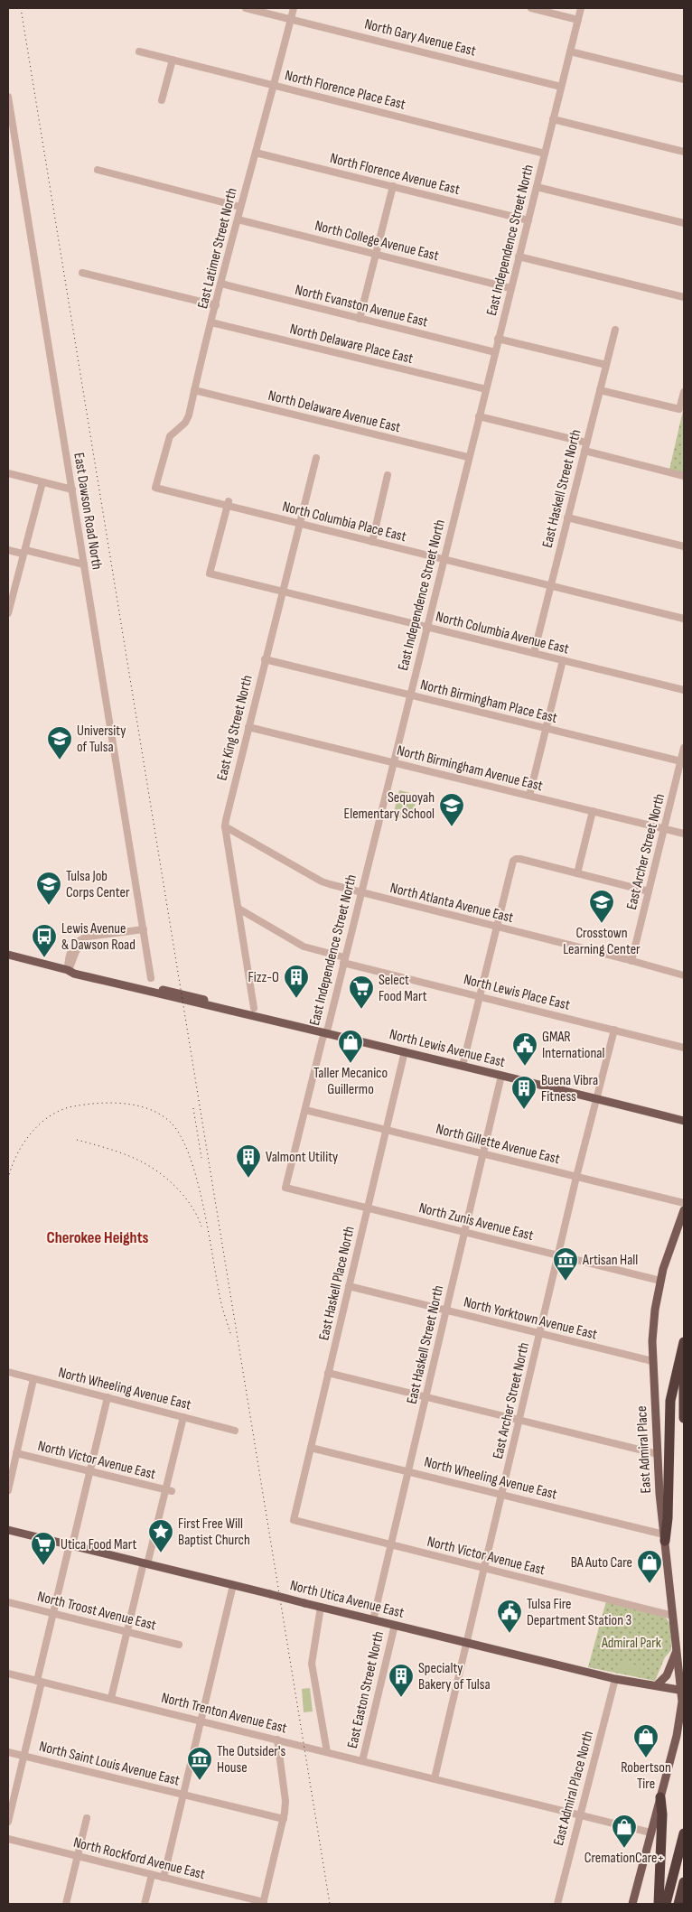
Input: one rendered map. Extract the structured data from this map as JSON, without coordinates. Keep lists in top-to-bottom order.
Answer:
{
  "streets": {
    "main road": ["North Lewis Avenue East", "East Admiral Place", "North Utica Avenue East"],
    "street": [
      "North Gary Avenue East",
      "North Florence Place East",
      "North Florence Avenue East",
      "East Independence Street North",
      "North College Avenue East",
      "East Latimer Street North",
      "North Evanston Avenue East",
      "North Delaware Place East",
      "North Delaware Avenue East",
      "East Haskell Street North",
      "East Dawson Road North",
      "North Columbia Place East",
      "North Columbia Avenue East",
      "North Birmingham Place East",
      "East King Street North",
      "North Birmingham Avenue East",
      "East Archer Street North",
      "North Atlanta Avenue East",
      "North Lewis Place East",
      "North Gillette Avenue East",
      "North Zunis Avenue East",
      "East Haskell Place North",
      "North Yorktown Avenue East",
      "North Wheeling Avenue East",
      "North Victor Avenue East",
      "North Troost Avenue East",
      "East Easton Street North",
      "North Trenton Avenue East",
      "North Saint Louis Avenue East",
      "East Admiral Place North",
      "North Rockford Avenue East"
    ]
  },
  "crossings": [
    ["North Gary Avenue East", "East Independence Street North"],
    ["North Gary Avenue East", "East Latimer Street North"],
    ["North Florence Place East", "East Independence Street North"],
    ["North Florence Place East", "East Latimer Street North"],
    ["North Florence Avenue East", "East Independence Street North"],
    ["North Florence Avenue East", "East Latimer Street North"],
    ["East Independence Street North", "North College Avenue East"],
    ["East Independence Street North", "North Evanston Avenue East"],
    ["East Independence Street North", "North Delaware Place East"],
    ["East Independence Street North", "North Delaware Avenue East"],
    ["East Independence Street North", "North Columbia Place East"],
    ["East Independence Street North", "North Columbia Avenue East"],
    ["East Independence Street North", "North Birmingham Place East"],
    ["East Independence Street North", "North Birmingham Avenue East"],
    ["East Independence Street North", "North Atlanta Avenue East"],
    ["East Independence Street North", "North Lewis Place East"],
    ["East Independence Street North", "North Lewis Avenue East"],
    ["East Independence Street North", "North Gillette Avenue East"],
    ["East Independence Street North", "North Zunis Avenue East"],
    ["North College Avenue East", "East Latimer Street North"],
    ["East Latimer Street North", "North Evanston Avenue East"],
    ["East Latimer Street North", "North Delaware Place East"],
    ["East Latimer Street North", "North Delaware Avenue East"],
    ["East Latimer Street North", "North Columbia Place East"],
    ["East Haskell Street North", "North Columbia Place East"],
    ["East Haskell Street North", "North Columbia Avenue East"],
    ["East Haskell Street North", "North Lewis Avenue East"],
    ["East Haskell Street North", "North Gillette Avenue East"],
    ["East Haskell Street North", "North Zunis Avenue East"],
    ["East Haskell Street North", "North Yorktown Avenue East"],
    ["East Haskell Street North", "North Wheeling Avenue East"],
    ["East Haskell Street North", "North Victor Avenue East"],
    ["East Haskell Street North", "North Utica Avenue East"],
    ["North Columbia Place East", "North Columbia Avenue East"],
    ["North Columbia Place East", "East King Street North"],
    ["North Columbia Avenue East", "East King Street North"],
    ["North Birmingham Place East", "East King Street North"],
    ["North Birmingham Place East", "East Archer Street North"],
    ["East King Street North", "North Birmingham Avenue East"],
    ["East King Street North", "North Atlanta Avenue East"],
    ["East King Street North", "North Lewis Place East"],
    ["North Birmingham Avenue East", "East Archer Street North"],
    ["East Archer Street North", "North Atlanta Avenue East"],
    ["East Archer Street North", "North Lewis Place East"],
    ["East Archer Street North", "North Lewis Avenue East"],
    ["East Archer Street North", "North Gillette Avenue East"],
    ["East Archer Street North", "North Zunis Avenue East"],
    ["East Archer Street North", "North Yorktown Avenue East"],
    ["East Archer Street North", "North Wheeling Avenue East"],
    ["East Archer Street North", "North Victor Avenue East"],
    ["East Archer Street North", "North Utica Avenue East"],
    ["East Archer Street North", "North Trenton Avenue East"],
    ["North Lewis Avenue East", "East Haskell Place North"],
    ["North Gillette Avenue East", "East Haskell Place North"],
    ["North Zunis Avenue East", "East Haskell Place North"],
    ["North Zunis Avenue East", "East Admiral Place"],
    ["East Haskell Place North", "North Yorktown Avenue East"],
    ["East Haskell Place North", "North Wheeling Avenue East"],
    ["East Haskell Place North", "North Victor Avenue East"],
    ["North Yorktown Avenue East", "East Admiral Place"],
    ["North Wheeling Avenue East", "East Admiral Place"],
    ["East Admiral Place", "North Victor Avenue East"],
    ["East Admiral Place", "North Utica Avenue East"],
    ["East Admiral Place", "North Trenton Avenue East"],
    ["North Utica Avenue East", "East Easton Street North"],
    ["North Utica Avenue East", "East Admiral Place North"],
    ["East Easton Street North", "North Trenton Avenue East"],
    ["North Trenton Avenue East", "East Admiral Place North"]
  ],
  "districts": ["Cherokee Heights"],
  "parks": ["Admiral Park"],
  "places": {
    "school or university": [
      "University of Tulsa",
      "Sequoyah Elementary School",
      "Tulsa Job Corps Center",
      "Crosstown Learning Center"
    ],
    "bus stop": ["Lewis Avenue & Dawson Road"],
    "building": [
      "Fizz-O",
      "Buena Vibra Fitness",
      "Valmont Utility",
      "Specialty Bakery of Tulsa"
    ],
    "supermarket": ["Select Food Mart", "Utica Food Mart"],
    "shop": [
      "Taller Mecanico Guillermo",
      "BA Auto Care",
      "Robertson Tire",
      "CremationCare+"
    ],
    "public building": ["GMAR International", "Tulsa Fire Department Station 3"],
    "museum": ["Artisan Hall", "The Outsider's House"],
    "place": ["First Free Will Baptist Church"]
  }
}
